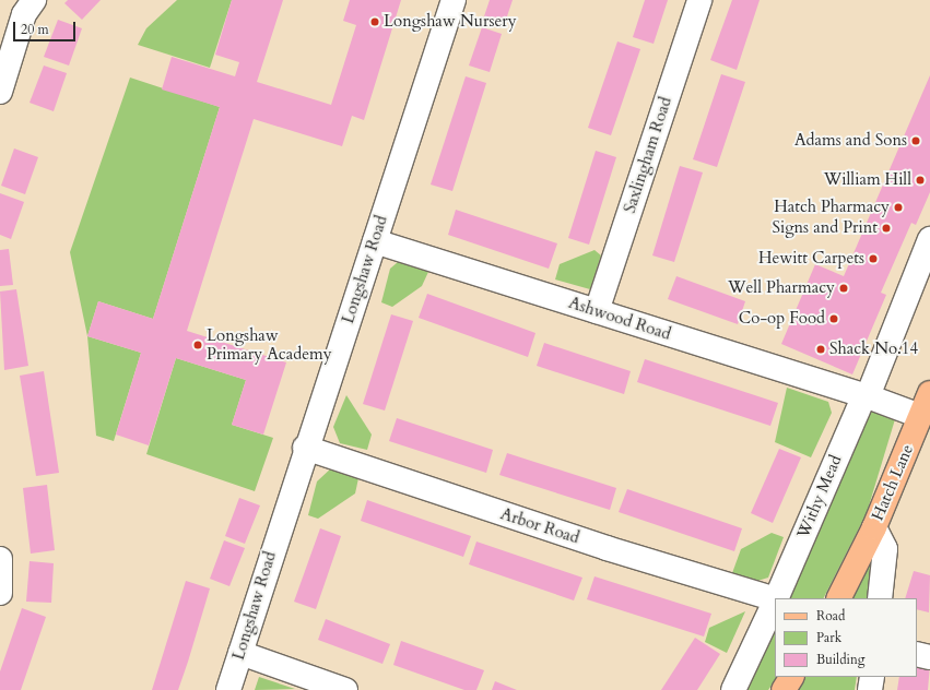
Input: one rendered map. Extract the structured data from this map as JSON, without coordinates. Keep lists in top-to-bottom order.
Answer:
{
  "streets": {
    "main road": ["Hatch Lane"],
    "street": [
      "Saxlingham Road",
      "Longshaw Road",
      "Ashwood Road",
      "Withy Mead",
      "Arbor Road"
    ]
  },
  "crossings": [
    ["Saxlingham Road", "Ashwood Road"],
    ["Longshaw Road", "Ashwood Road"],
    ["Longshaw Road", "Arbor Road"],
    ["Ashwood Road", "Withy Mead"]
  ],
  "places": [
    "Longshaw Nursery",
    "Adams and Sons",
    "William Hill",
    "Hatch Pharmacy",
    "Signs and Print",
    "Hewitt Carpets",
    "Well Pharmacy",
    "Co-op Food",
    "Longshaw Primary Academy",
    "Shack No.14"
  ],
  "legend": ["Road", "Park", "Building"],
  "scale_bar": "20 m"
}
